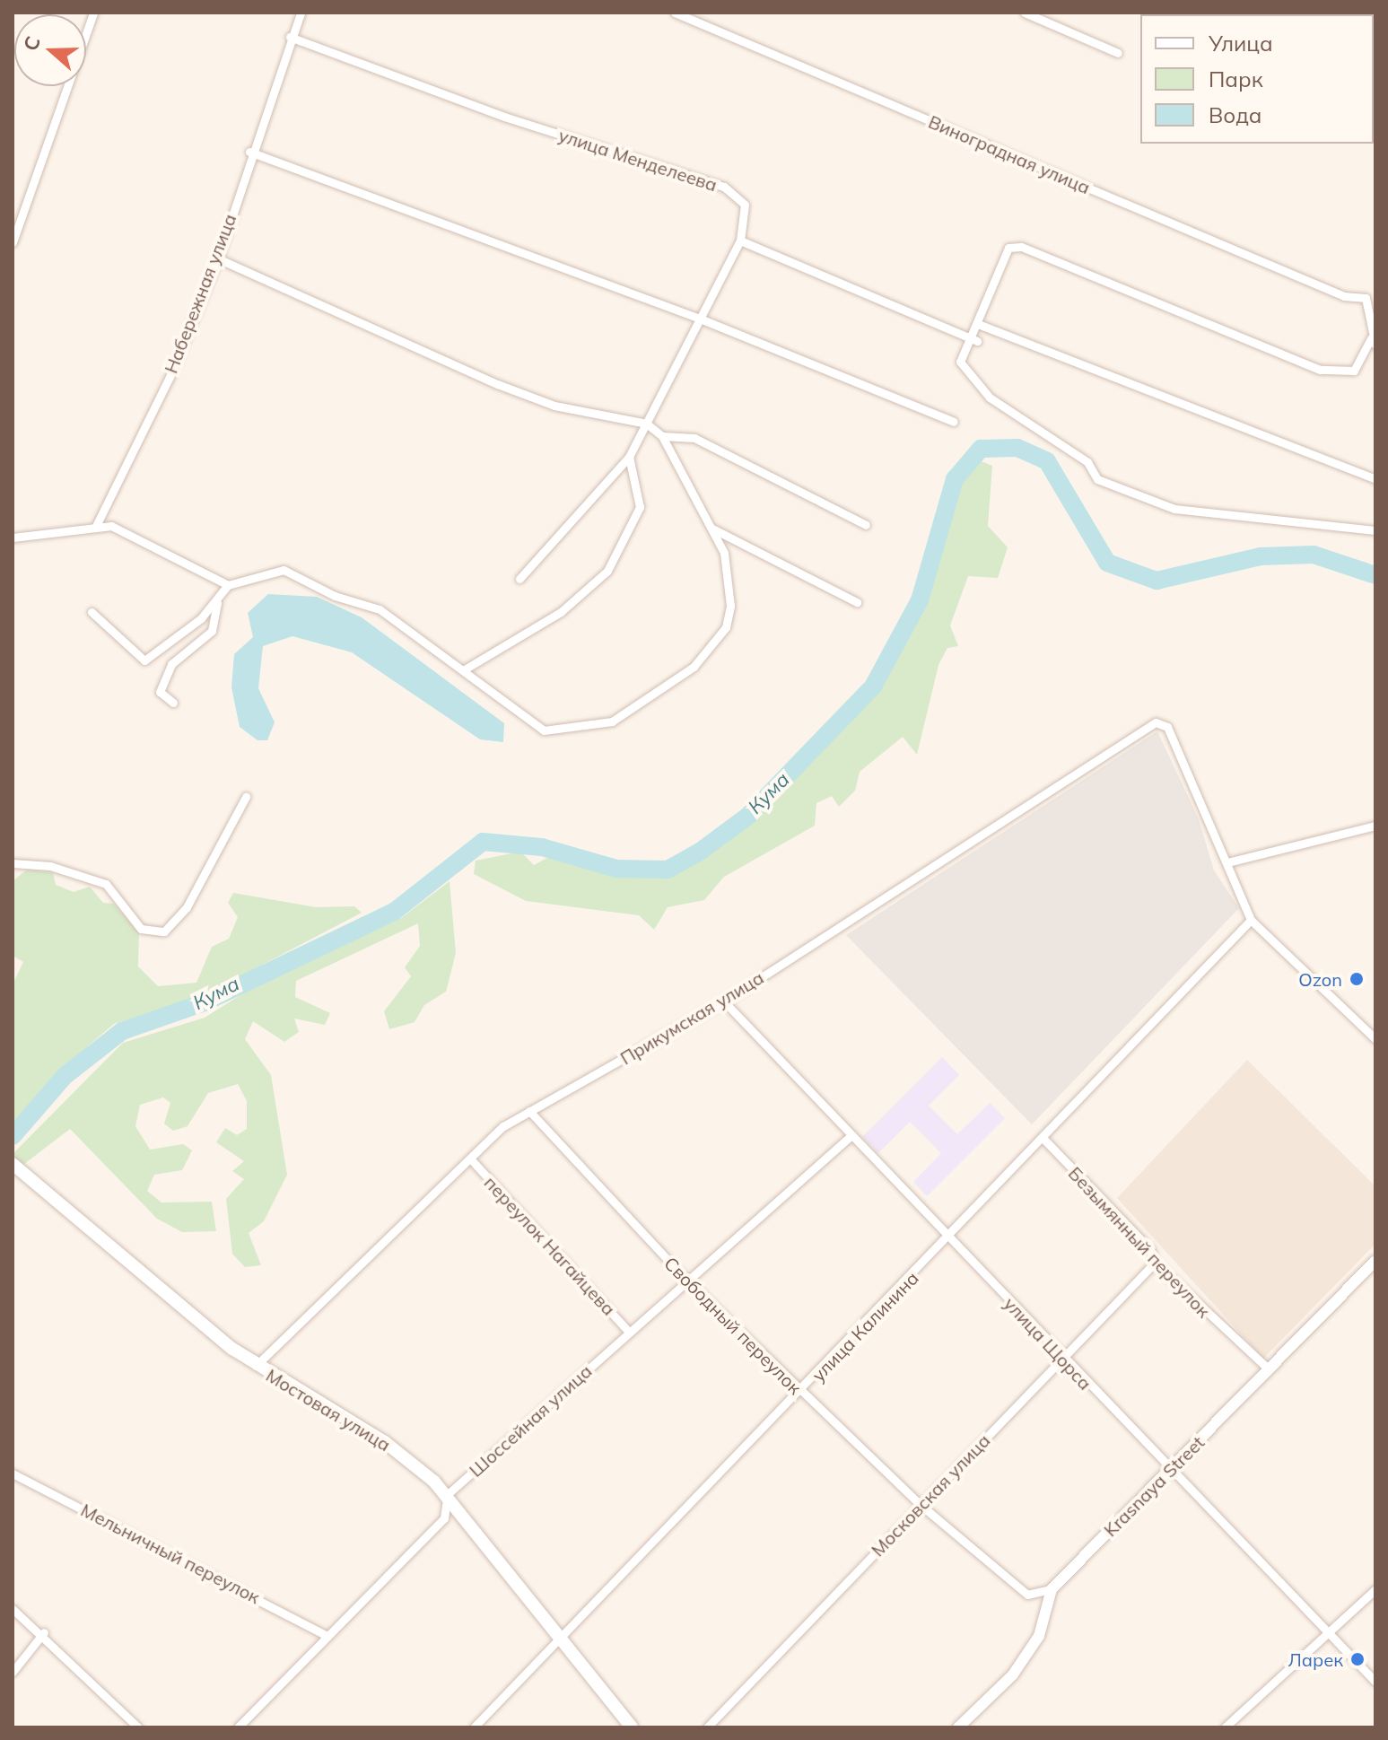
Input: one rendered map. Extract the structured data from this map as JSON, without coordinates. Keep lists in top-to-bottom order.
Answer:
{
  "streets": {
    "main road": ["Мостовая улица"],
    "street": [
      "Виноградная улица",
      "улица Менделеева",
      "Набережная улица",
      "Прикумская улица",
      "Безымянный переулок",
      "переулок Нагайцева",
      "Свободный переулок",
      "улица Калинина",
      "улица Щорса",
      "Шоссейная улица",
      "Krasnaya Street",
      "Московская улица",
      "Мельничный переулок"
    ]
  },
  "crossings": [
    ["улица Менделеева", "Набережная улица"],
    ["Прикумская улица", "переулок Нагайцева"],
    ["Прикумская улица", "Свободный переулок"],
    ["Прикумская улица", "улица Щорса"],
    ["Прикумская улица", "Мостовая улица"],
    ["Безымянный переулок", "улица Калинина"],
    ["Безымянный переулок", "Krasnaya Street"],
    ["Безымянный переулок", "Московская улица"],
    ["переулок Нагайцева", "Шоссейная улица"],
    ["Свободный переулок", "улица Калинина"],
    ["Свободный переулок", "Шоссейная улица"],
    ["Свободный переулок", "Krasnaya Street"],
    ["Свободный переулок", "Московская улица"],
    ["улица Калинина", "улица Щорса"],
    ["улица Калинина", "Мостовая улица"],
    ["улица Щорса", "Шоссейная улица"],
    ["улица Щорса", "Krasnaya Street"],
    ["улица Щорса", "Московская улица"],
    ["Мостовая улица", "Шоссейная улица"],
    ["Шоссейная улица", "Мельничный переулок"]
  ],
  "water": ["Кума"],
  "places": ["Ozon", "Ларек"],
  "legend": ["Улица", "Парк", "Вода"],
  "north": "left"
}
